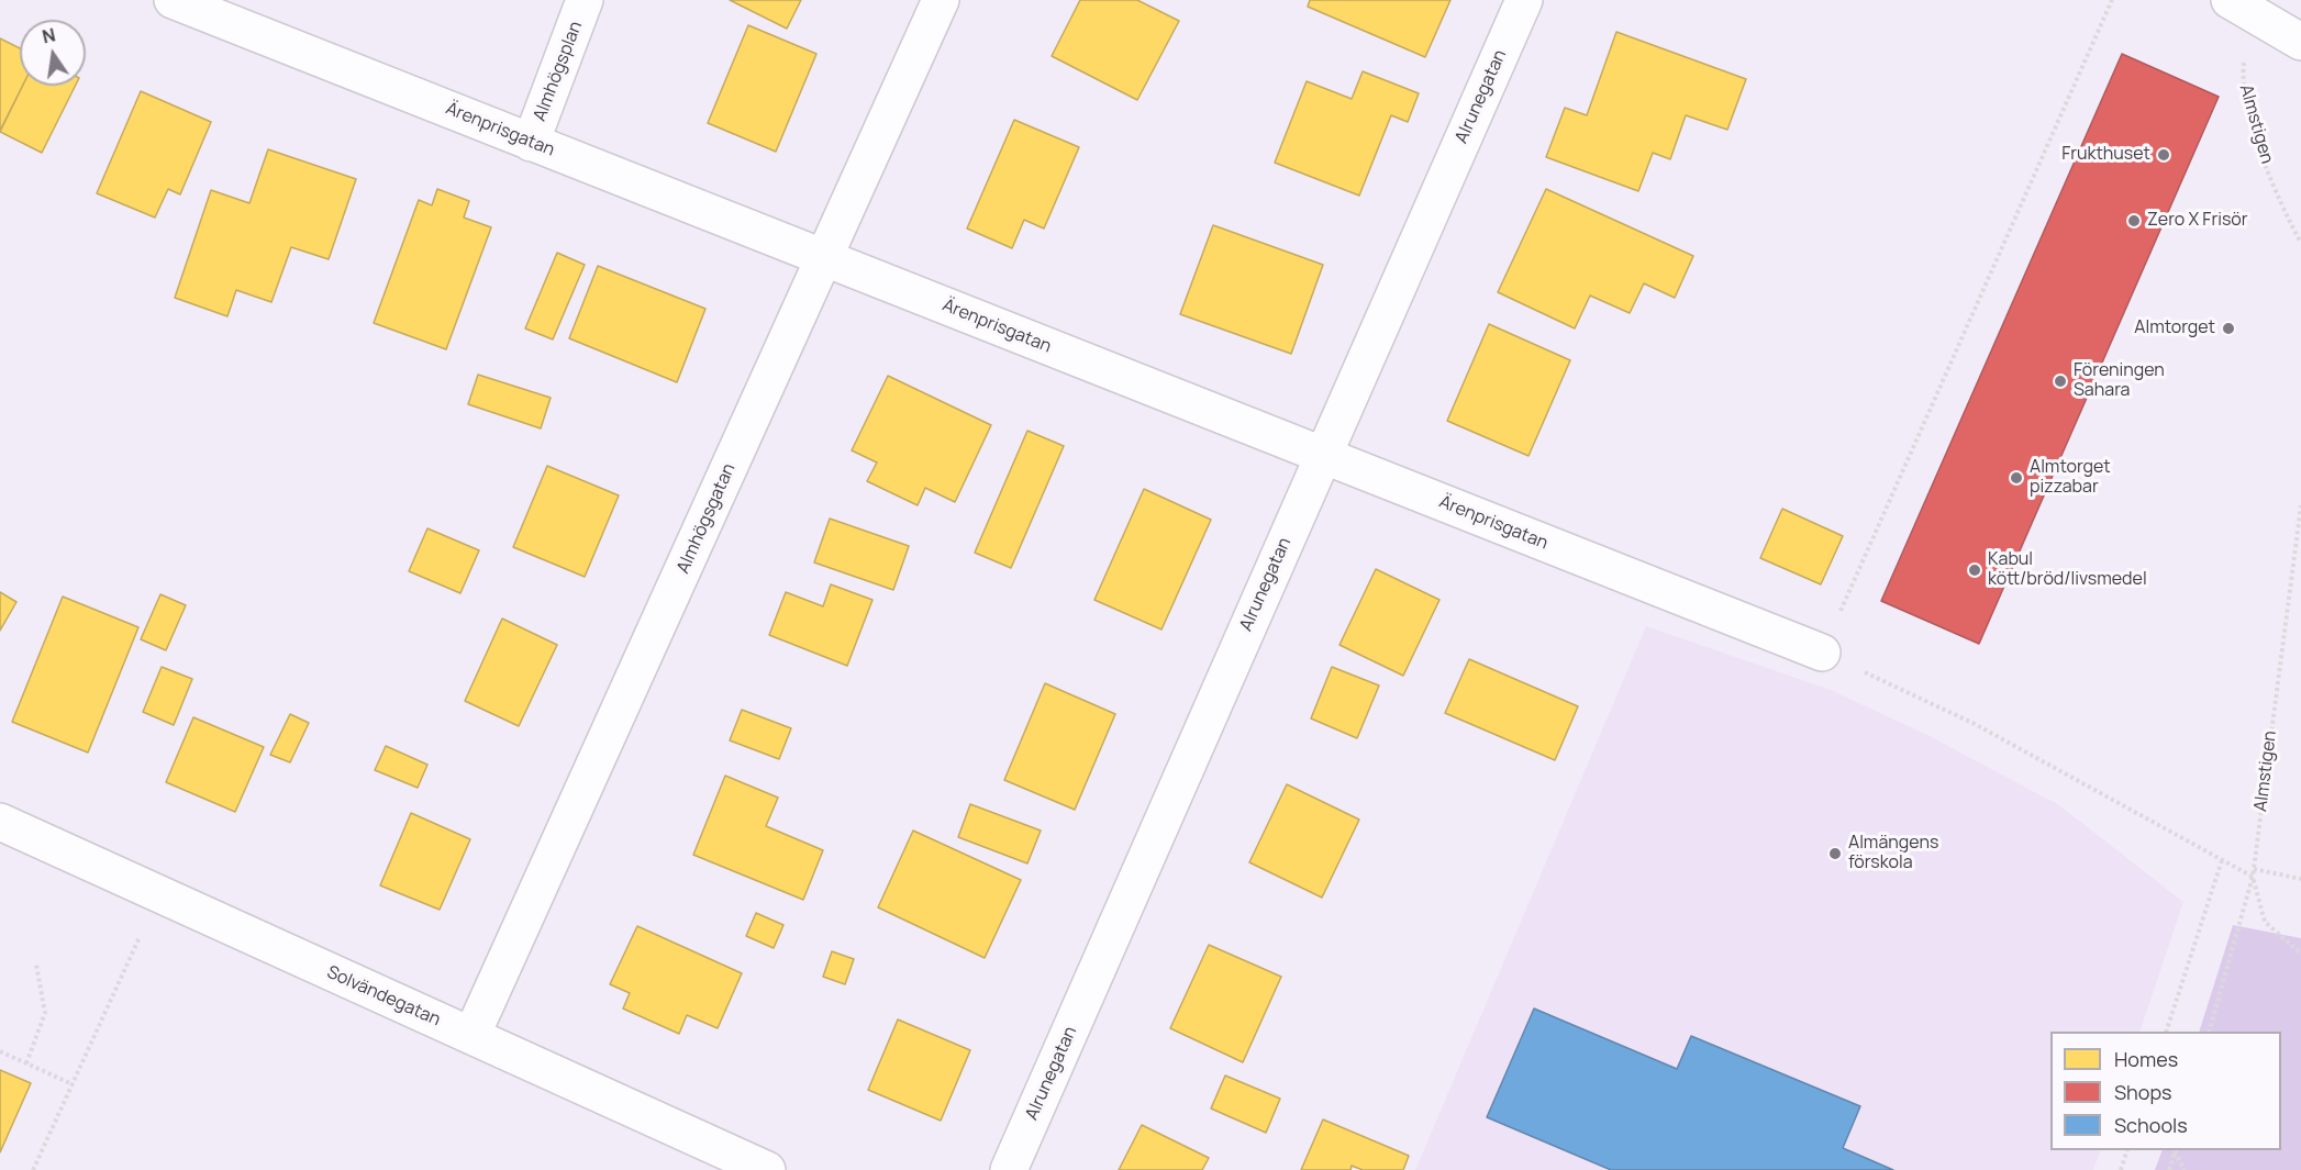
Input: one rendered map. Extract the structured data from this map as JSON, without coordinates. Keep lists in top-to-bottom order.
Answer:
{
  "streets": {
    "street": [
      "Almhögsplan",
      "Alrunegatan",
      "Ärenprisgatan",
      "Almhögsgatan",
      "Solvändegatan"
    ],
    "path": ["Almstigen"]
  },
  "crossings": [
    ["Almhögsplan", "Ärenprisgatan"],
    ["Alrunegatan", "Ärenprisgatan"],
    ["Ärenprisgatan", "Almhögsgatan"],
    ["Almhögsgatan", "Solvändegatan"]
  ],
  "places": [
    "Frukthuset",
    "Zero X Frisör",
    "Almtorget",
    "Föreningen Sahara",
    "Almtorget pizzabar",
    "Kabul kött/bröd/livsmedel",
    "Almängens förskola"
  ],
  "legend": ["Homes", "Shops", "Schools"],
  "north": "top"
}
